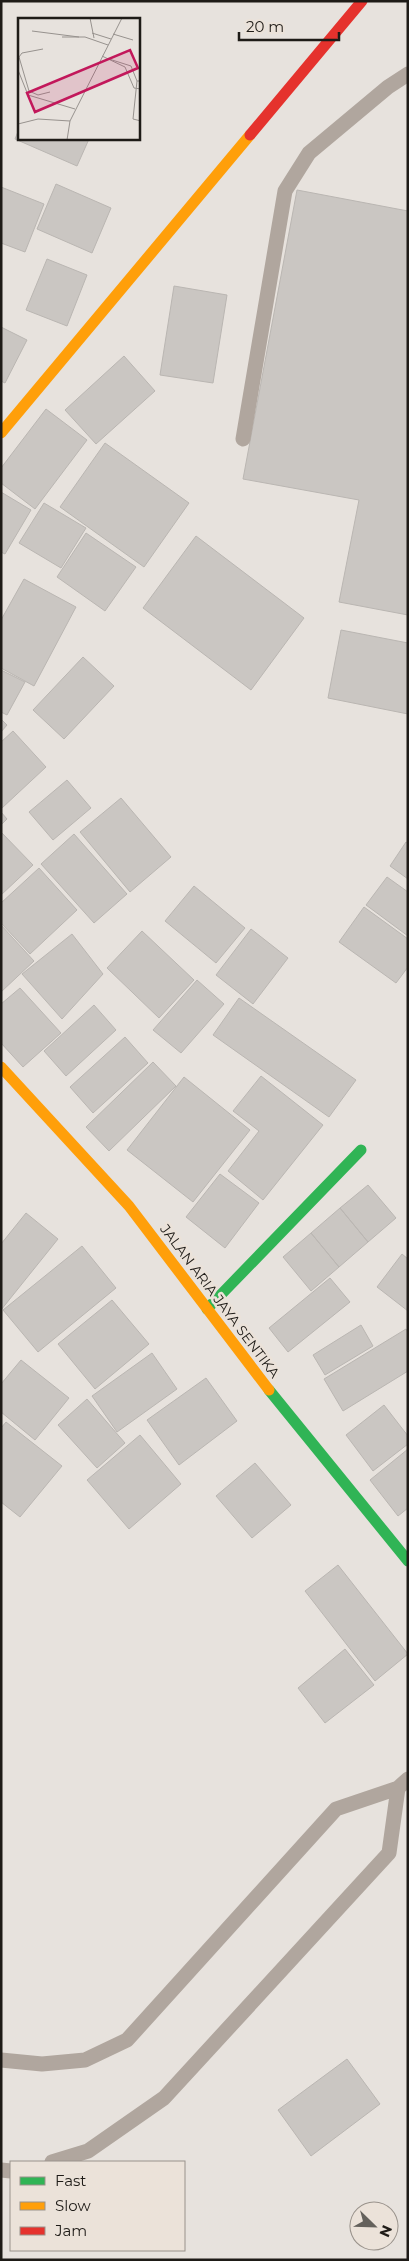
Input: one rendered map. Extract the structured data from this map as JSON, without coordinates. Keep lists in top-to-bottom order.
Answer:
{
  "streets": {
    "street": ["JALAN ARIA JAYA SENTIKA"]
  },
  "legend": ["Fast", "Slow", "Jam"],
  "scale_bar": "20 m",
  "north": "bottom right"
}
